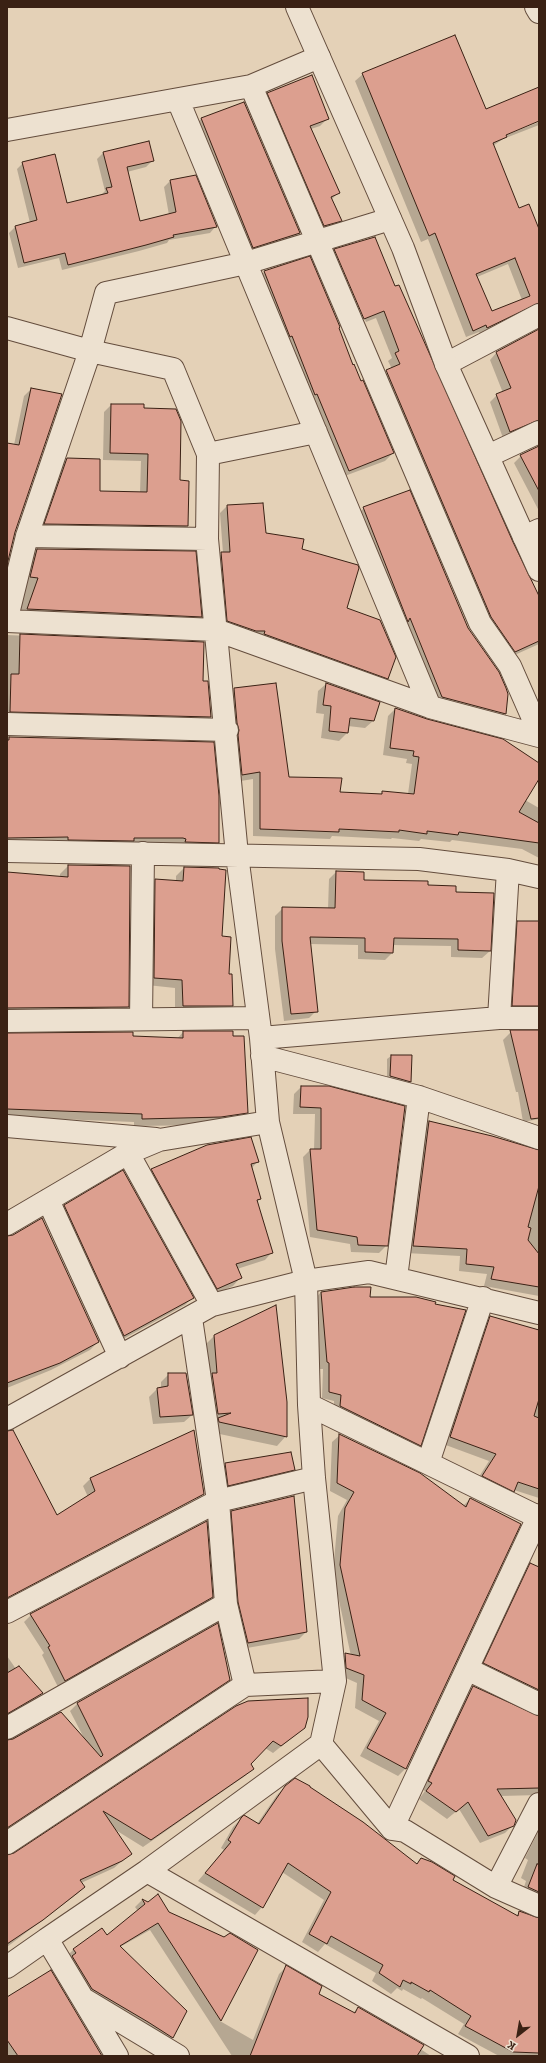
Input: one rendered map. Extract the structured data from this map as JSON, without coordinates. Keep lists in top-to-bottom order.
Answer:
{
  "north": "bottom left"
}
